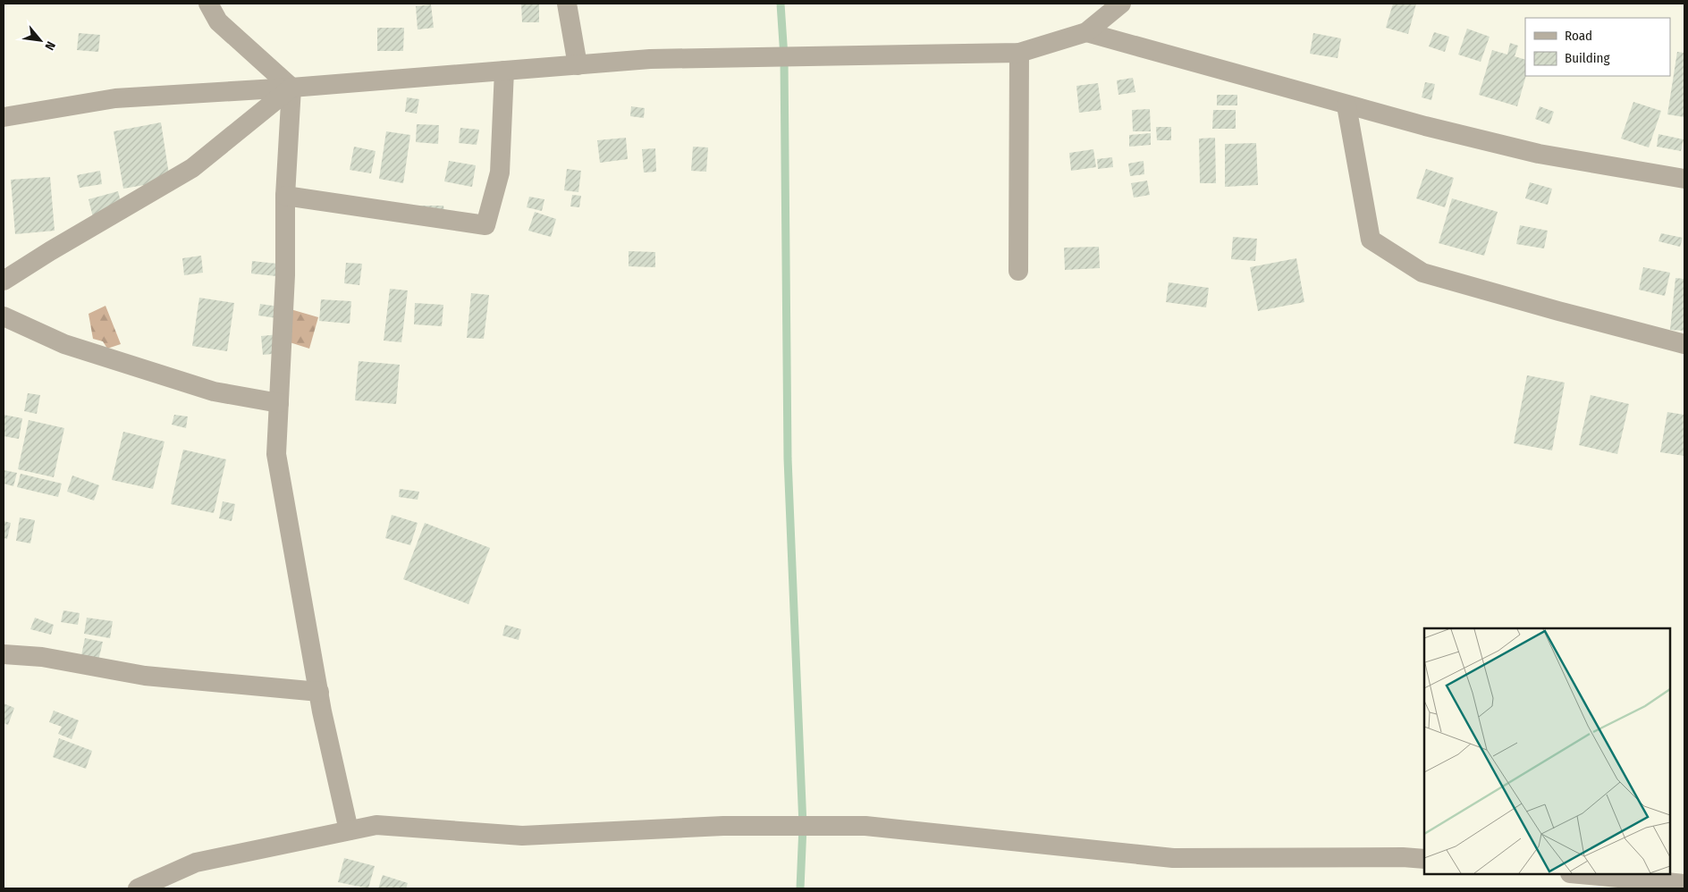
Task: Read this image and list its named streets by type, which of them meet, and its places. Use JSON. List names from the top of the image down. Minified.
{"legend":["Road","Building"],"north":"bottom right"}
